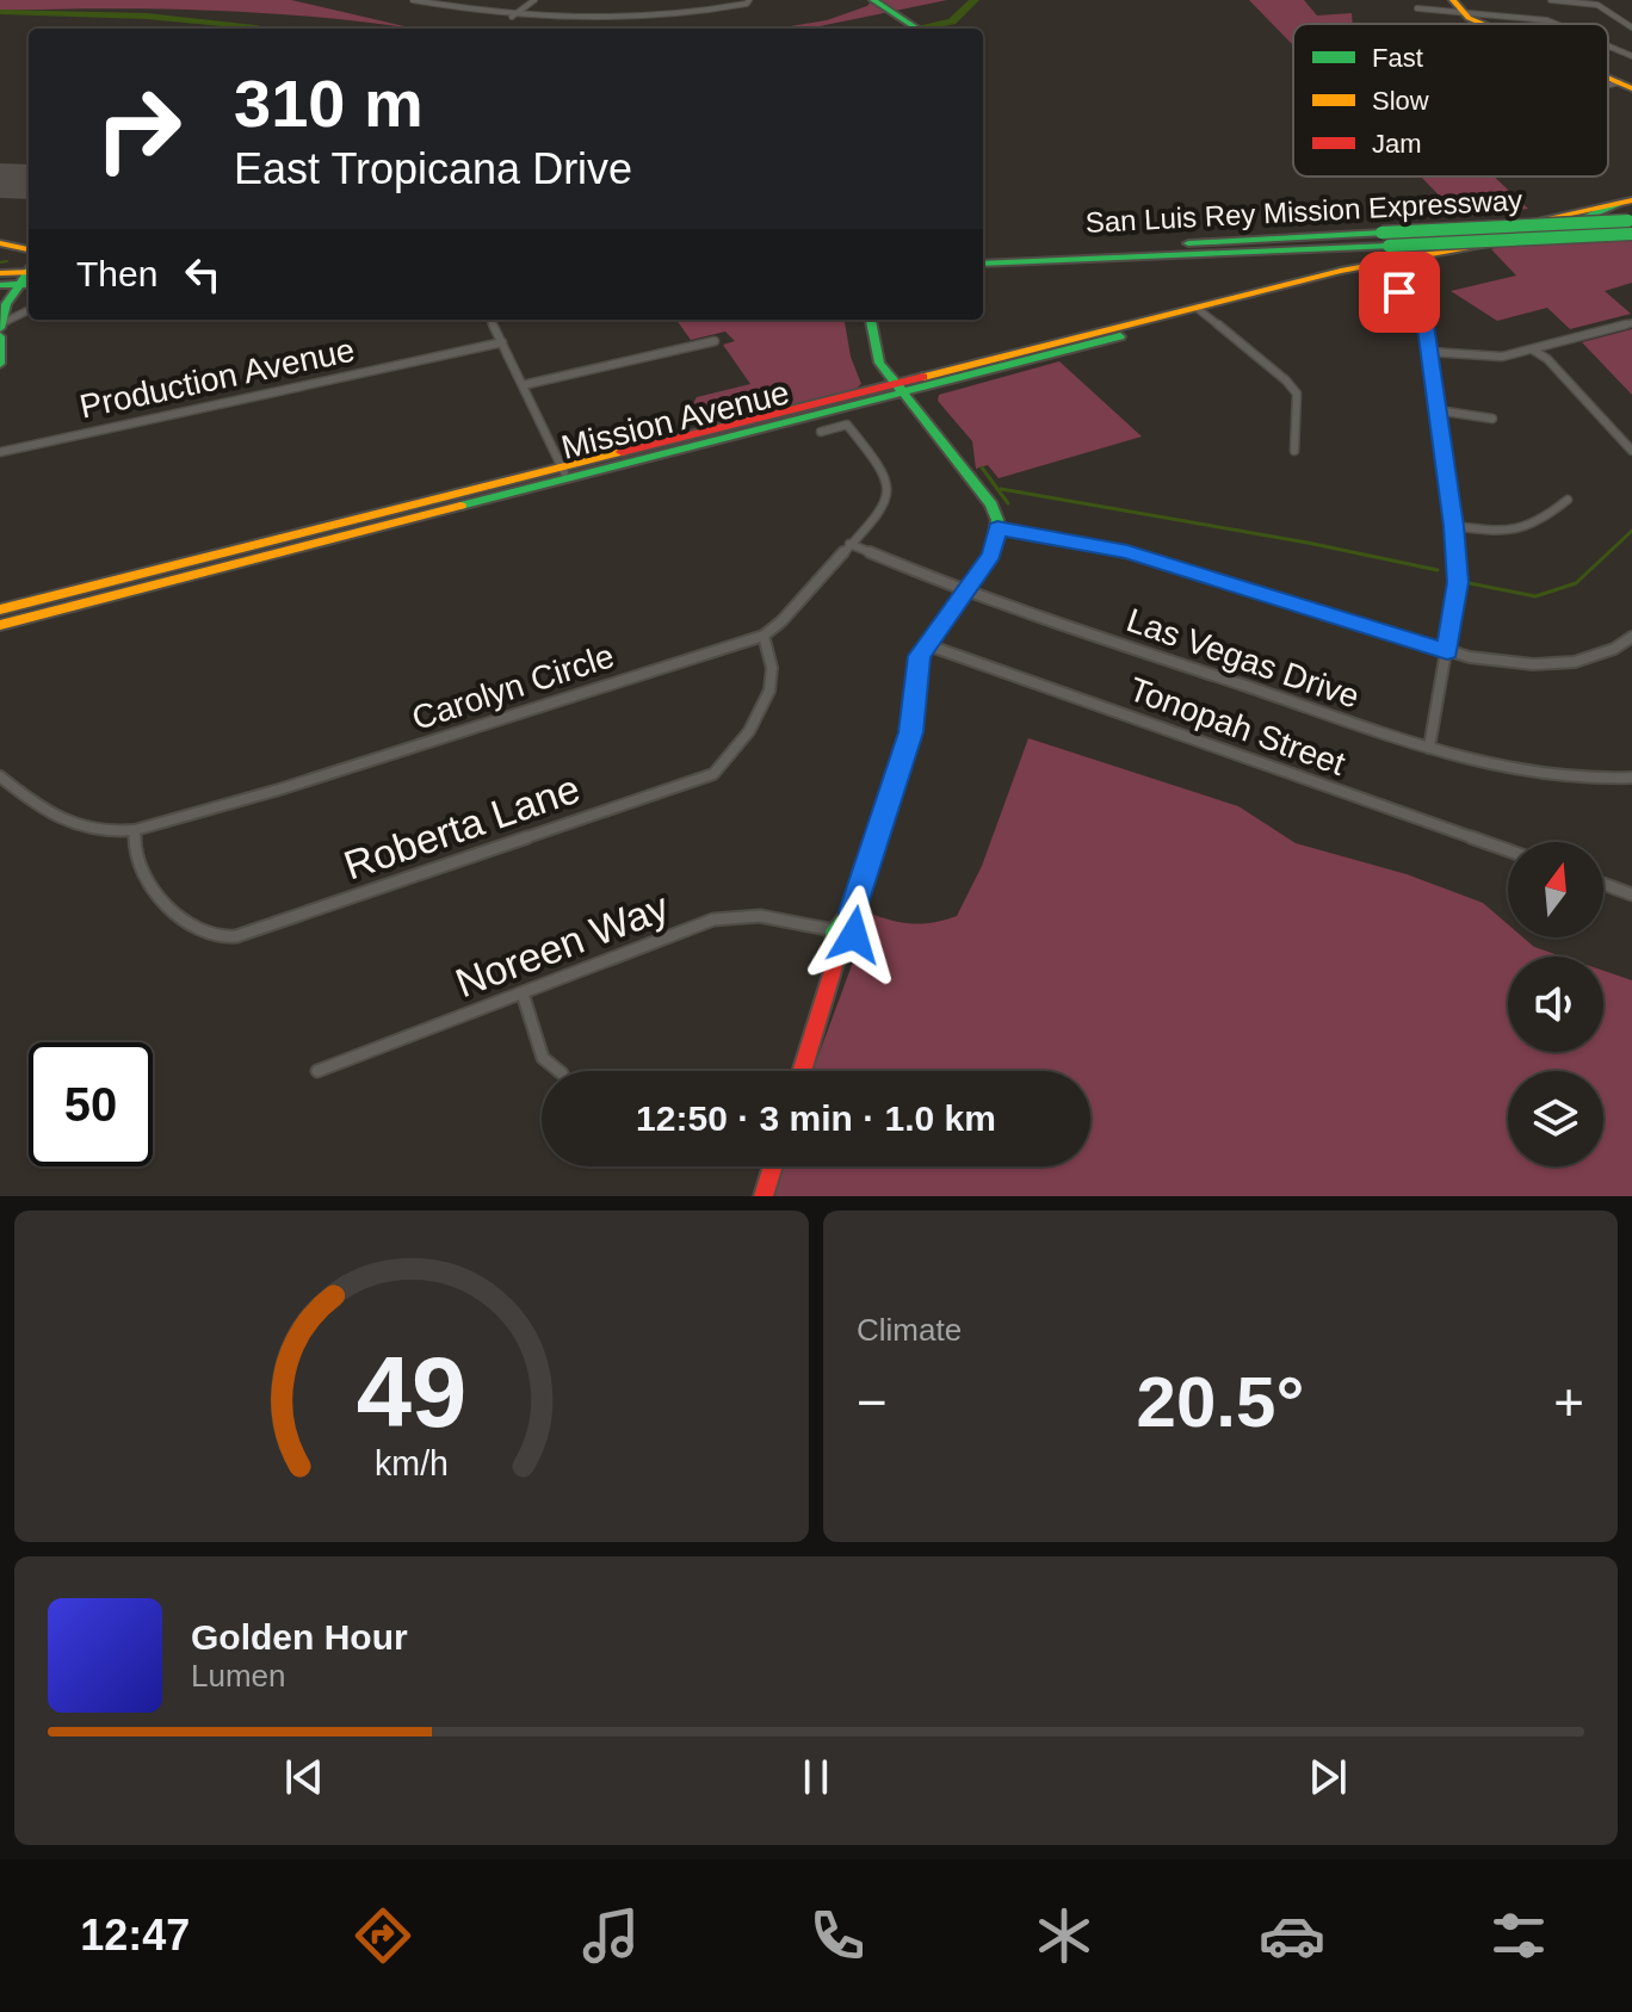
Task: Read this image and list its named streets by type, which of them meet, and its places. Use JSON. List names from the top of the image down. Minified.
{"streets":{"main road":["San Luis Rey Mission Expressway","Mission Avenue"],"street":["Production Avenue","Las Vegas Drive","Carolyn Circle","Tonopah Street","Roberta Lane","Noreen Way"]},"crossings":[["Las Vegas Drive","Carolyn Circle"],["Carolyn Circle","Roberta Lane"]],"legend":["Fast","Slow","Jam"],"north":"top","page":{"turn":["310 m","East Tropicana Drive"],"then":"Then","limit":"50","trip":"12:50 · 3 min · 1.0 km","tile":"Climate","heat":["−","20.5°","+"],"song":["Golden Hour","Lumen"],"tabs":"12:47","gauge":["49","km/h"]}}
